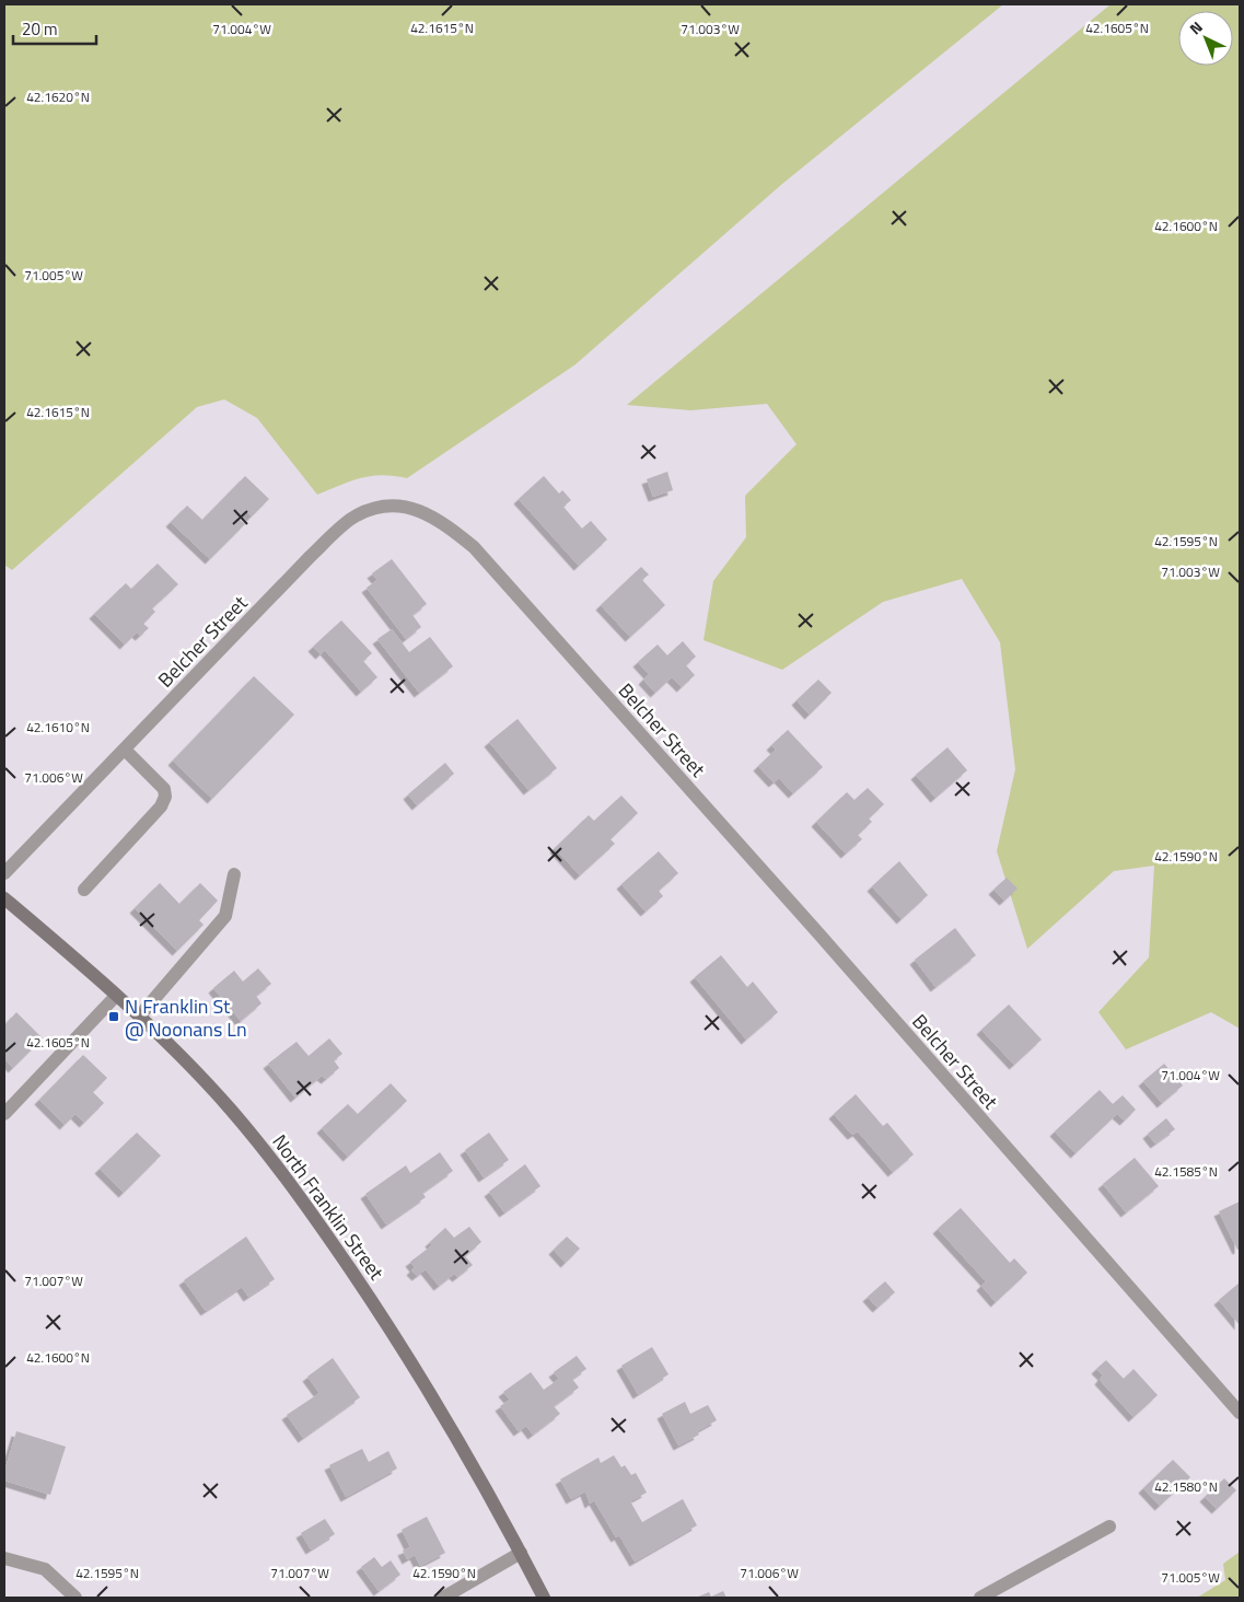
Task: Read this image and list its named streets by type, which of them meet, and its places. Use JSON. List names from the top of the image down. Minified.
{"streets":{"main road":["North Franklin Street"],"street":["Belcher Street"]},"places":{"transit":["N Franklin St @ Noonans Ln"]},"scale_bar":"20 m","north":"top left","coordinates":["42.1615°N","42.1605°N","71.004°W","71.003°W","42.1620°N","42.1600°N","71.005°W","42.1595°N","42.1610°N","71.006°W","42.1590°N","42.1585°N","71.007°W","42.1580°N"]}
